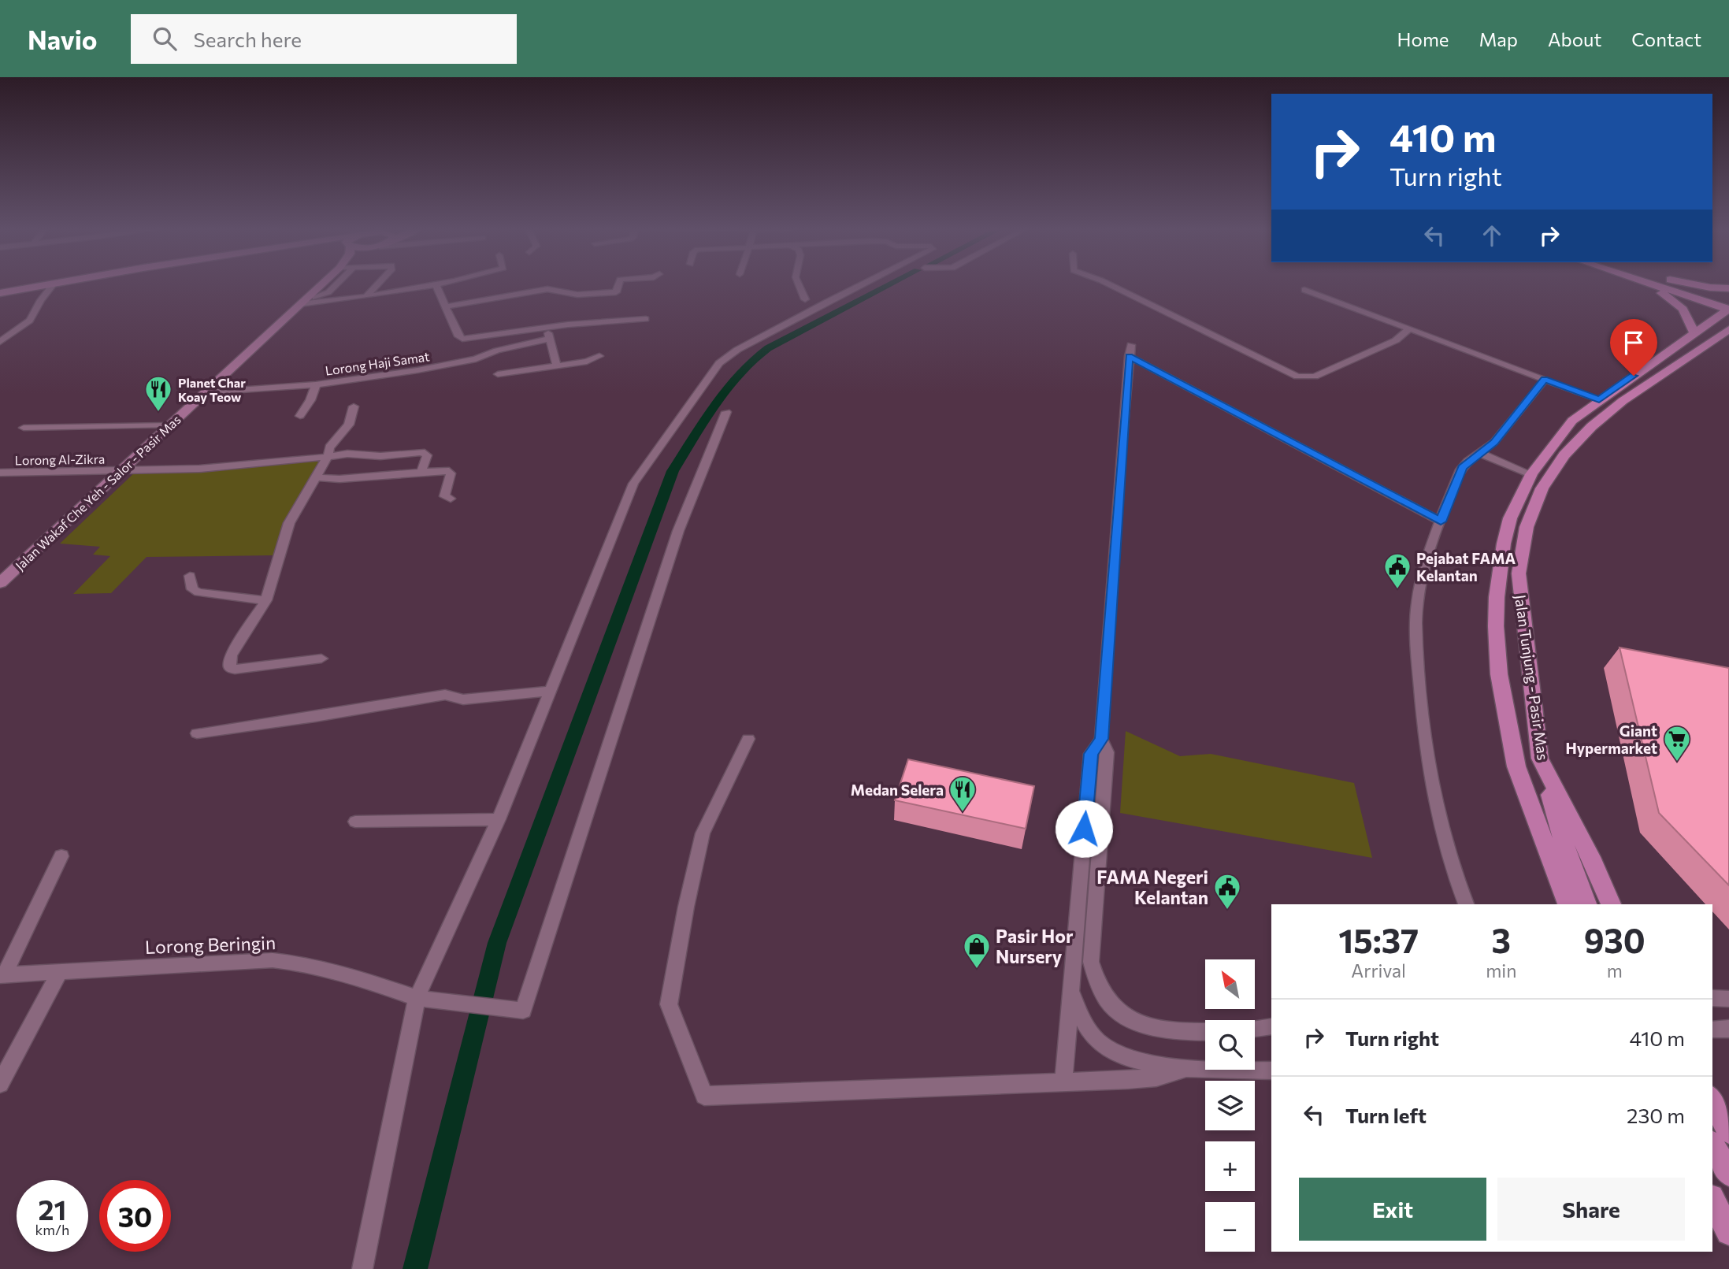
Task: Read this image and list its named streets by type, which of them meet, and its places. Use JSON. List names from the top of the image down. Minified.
{"streets":{"main road":["Jalan Wakaf Che Yeh - Salor - Pasir Mas","Jalan Tunjung - Pasir Mas"],"street":["Lorong Haji Samat","Lorong Al-Zikra","Lorong Beringin"]},"crossings":[["Lorong Haji Samat","Jalan Wakaf Che Yeh - Salor - Pasir Mas"],["Lorong Al-Zikra","Jalan Wakaf Che Yeh - Salor - Pasir Mas"]],"places":{"restaurant":["Planet Char Koay Teow","Medan Selera"],"public building":["Pejabat FAMA Kelantan","FAMA Negeri Kelantan"],"supermarket":["Giant Hypermarket"],"shop":["Pasir Hor Nursery"]},"north":"top left","page":{"header":"Navio","search":"Search here","nav":["Home","Map","About","Contact"],"turn":["410 m","Turn right"],"eta":["15:37","Arrival","3","min","930","m"],"map_buttons":["+","−"],"list":[{"name":"Turn right","value":"410 m"},{"name":"Turn left","value":"230 m"}],"buttons":["Exit","Share"],"speed":"21 km/h","limit":"30"}}
